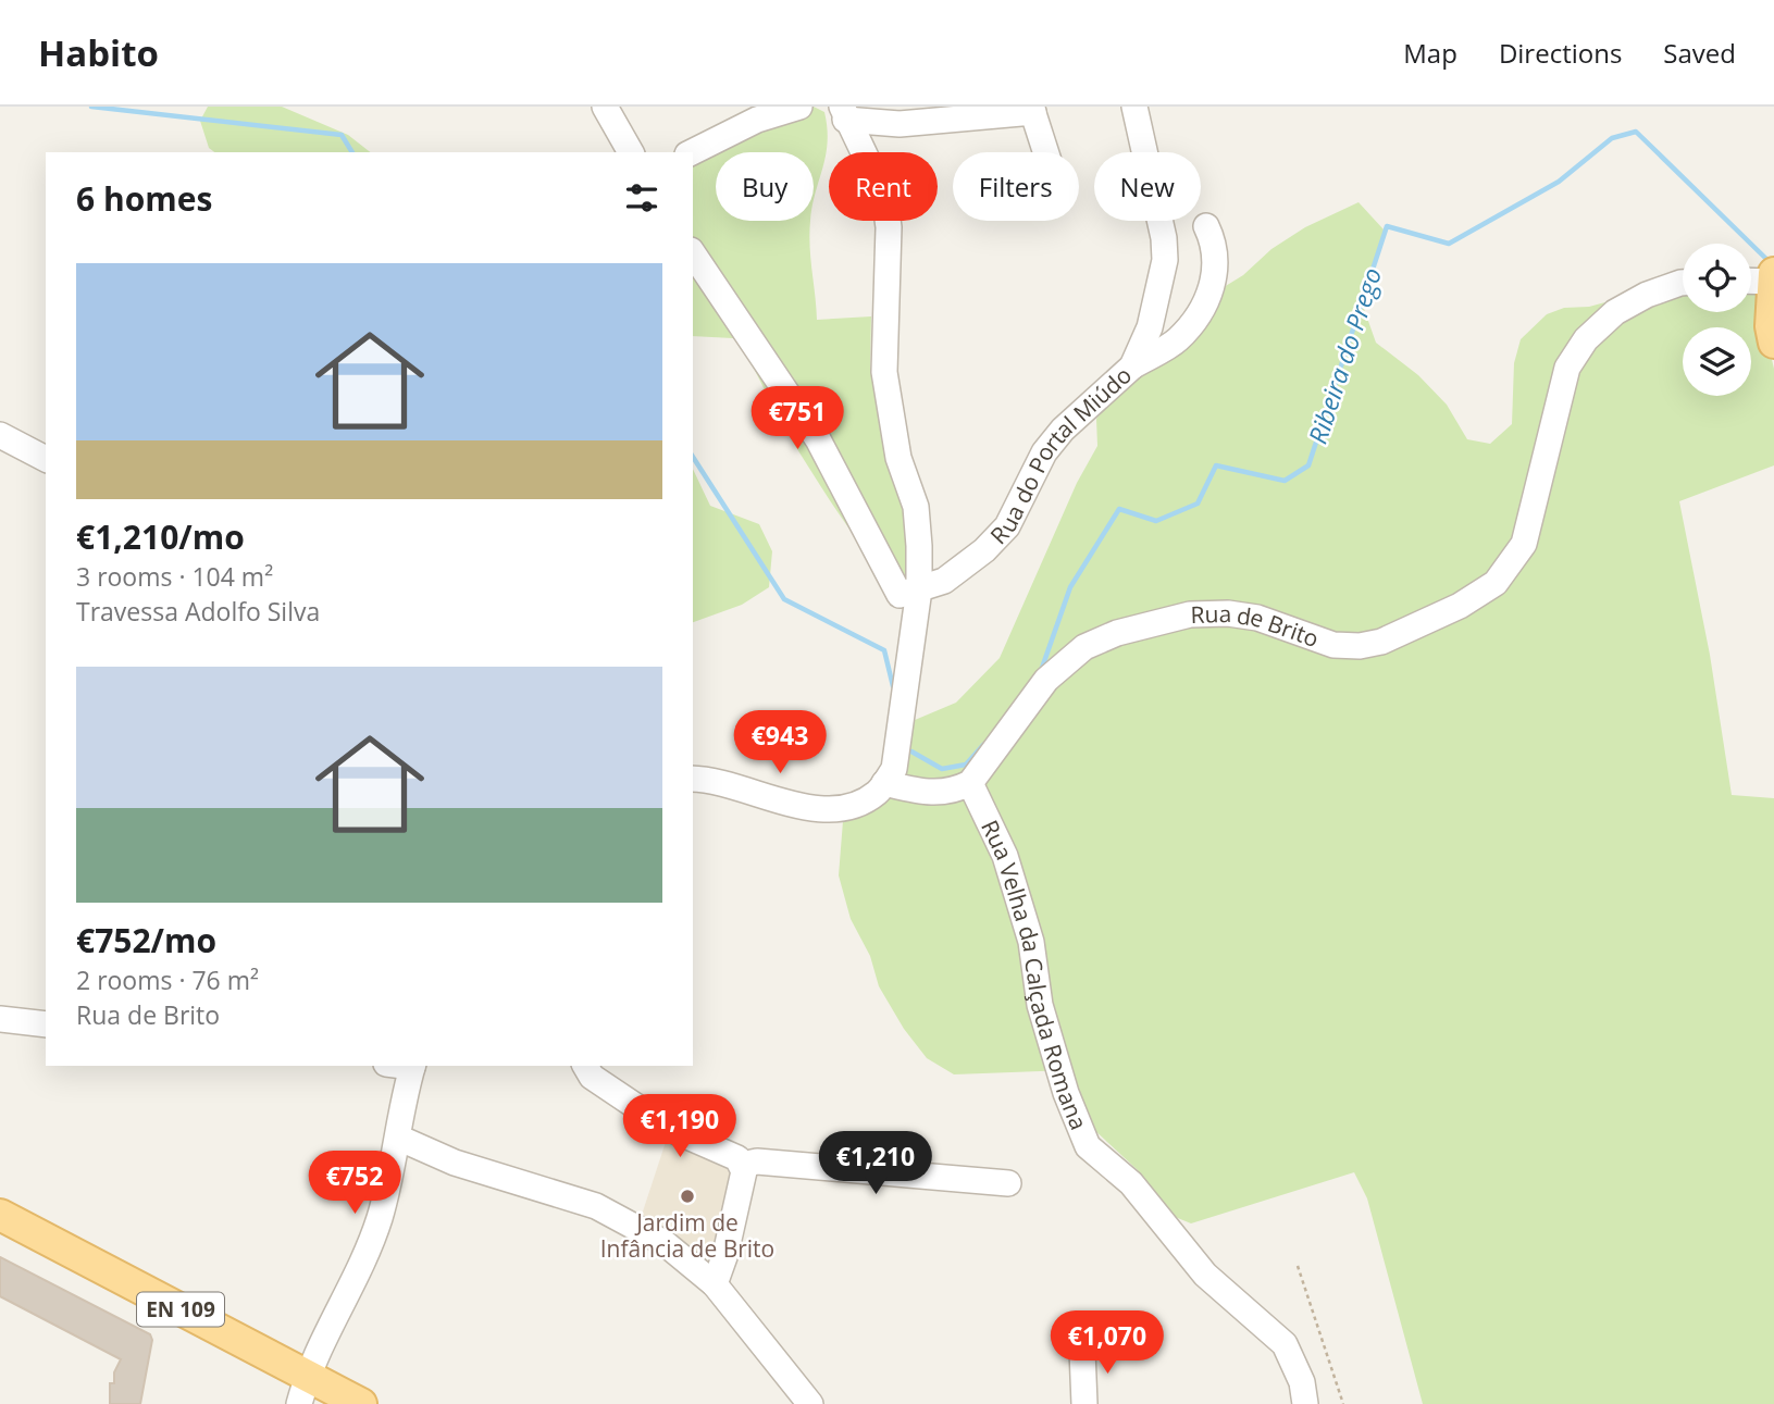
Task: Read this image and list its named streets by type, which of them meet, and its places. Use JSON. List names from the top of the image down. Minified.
{"streets":{"main road":["EN 109"],"street":["Rua do Portal Miúdo","Rua de Brito","Rua Velha da Calçada Romana"]},"crossings":[["Rua de Brito","Rua Velha da Calçada Romana"]],"water":["Ribeira do Prego"],"places":["Jardim de Infância de Brito"],"page":{"header":"Habito","nav":["Map","Directions","Saved"],"chip":["Buy","Rent","Filters","New"],"heading":"6 homes","list":[{"name":"€1,210/mo","note":"3 rooms · 104 m² · Travessa Adolfo Silva"},{"name":"€752/mo","note":"2 rooms · 76 m² · Rua de Brito"}],"price":["€751","€943","€1,190","€1,210","€752","€1,070"]}}
